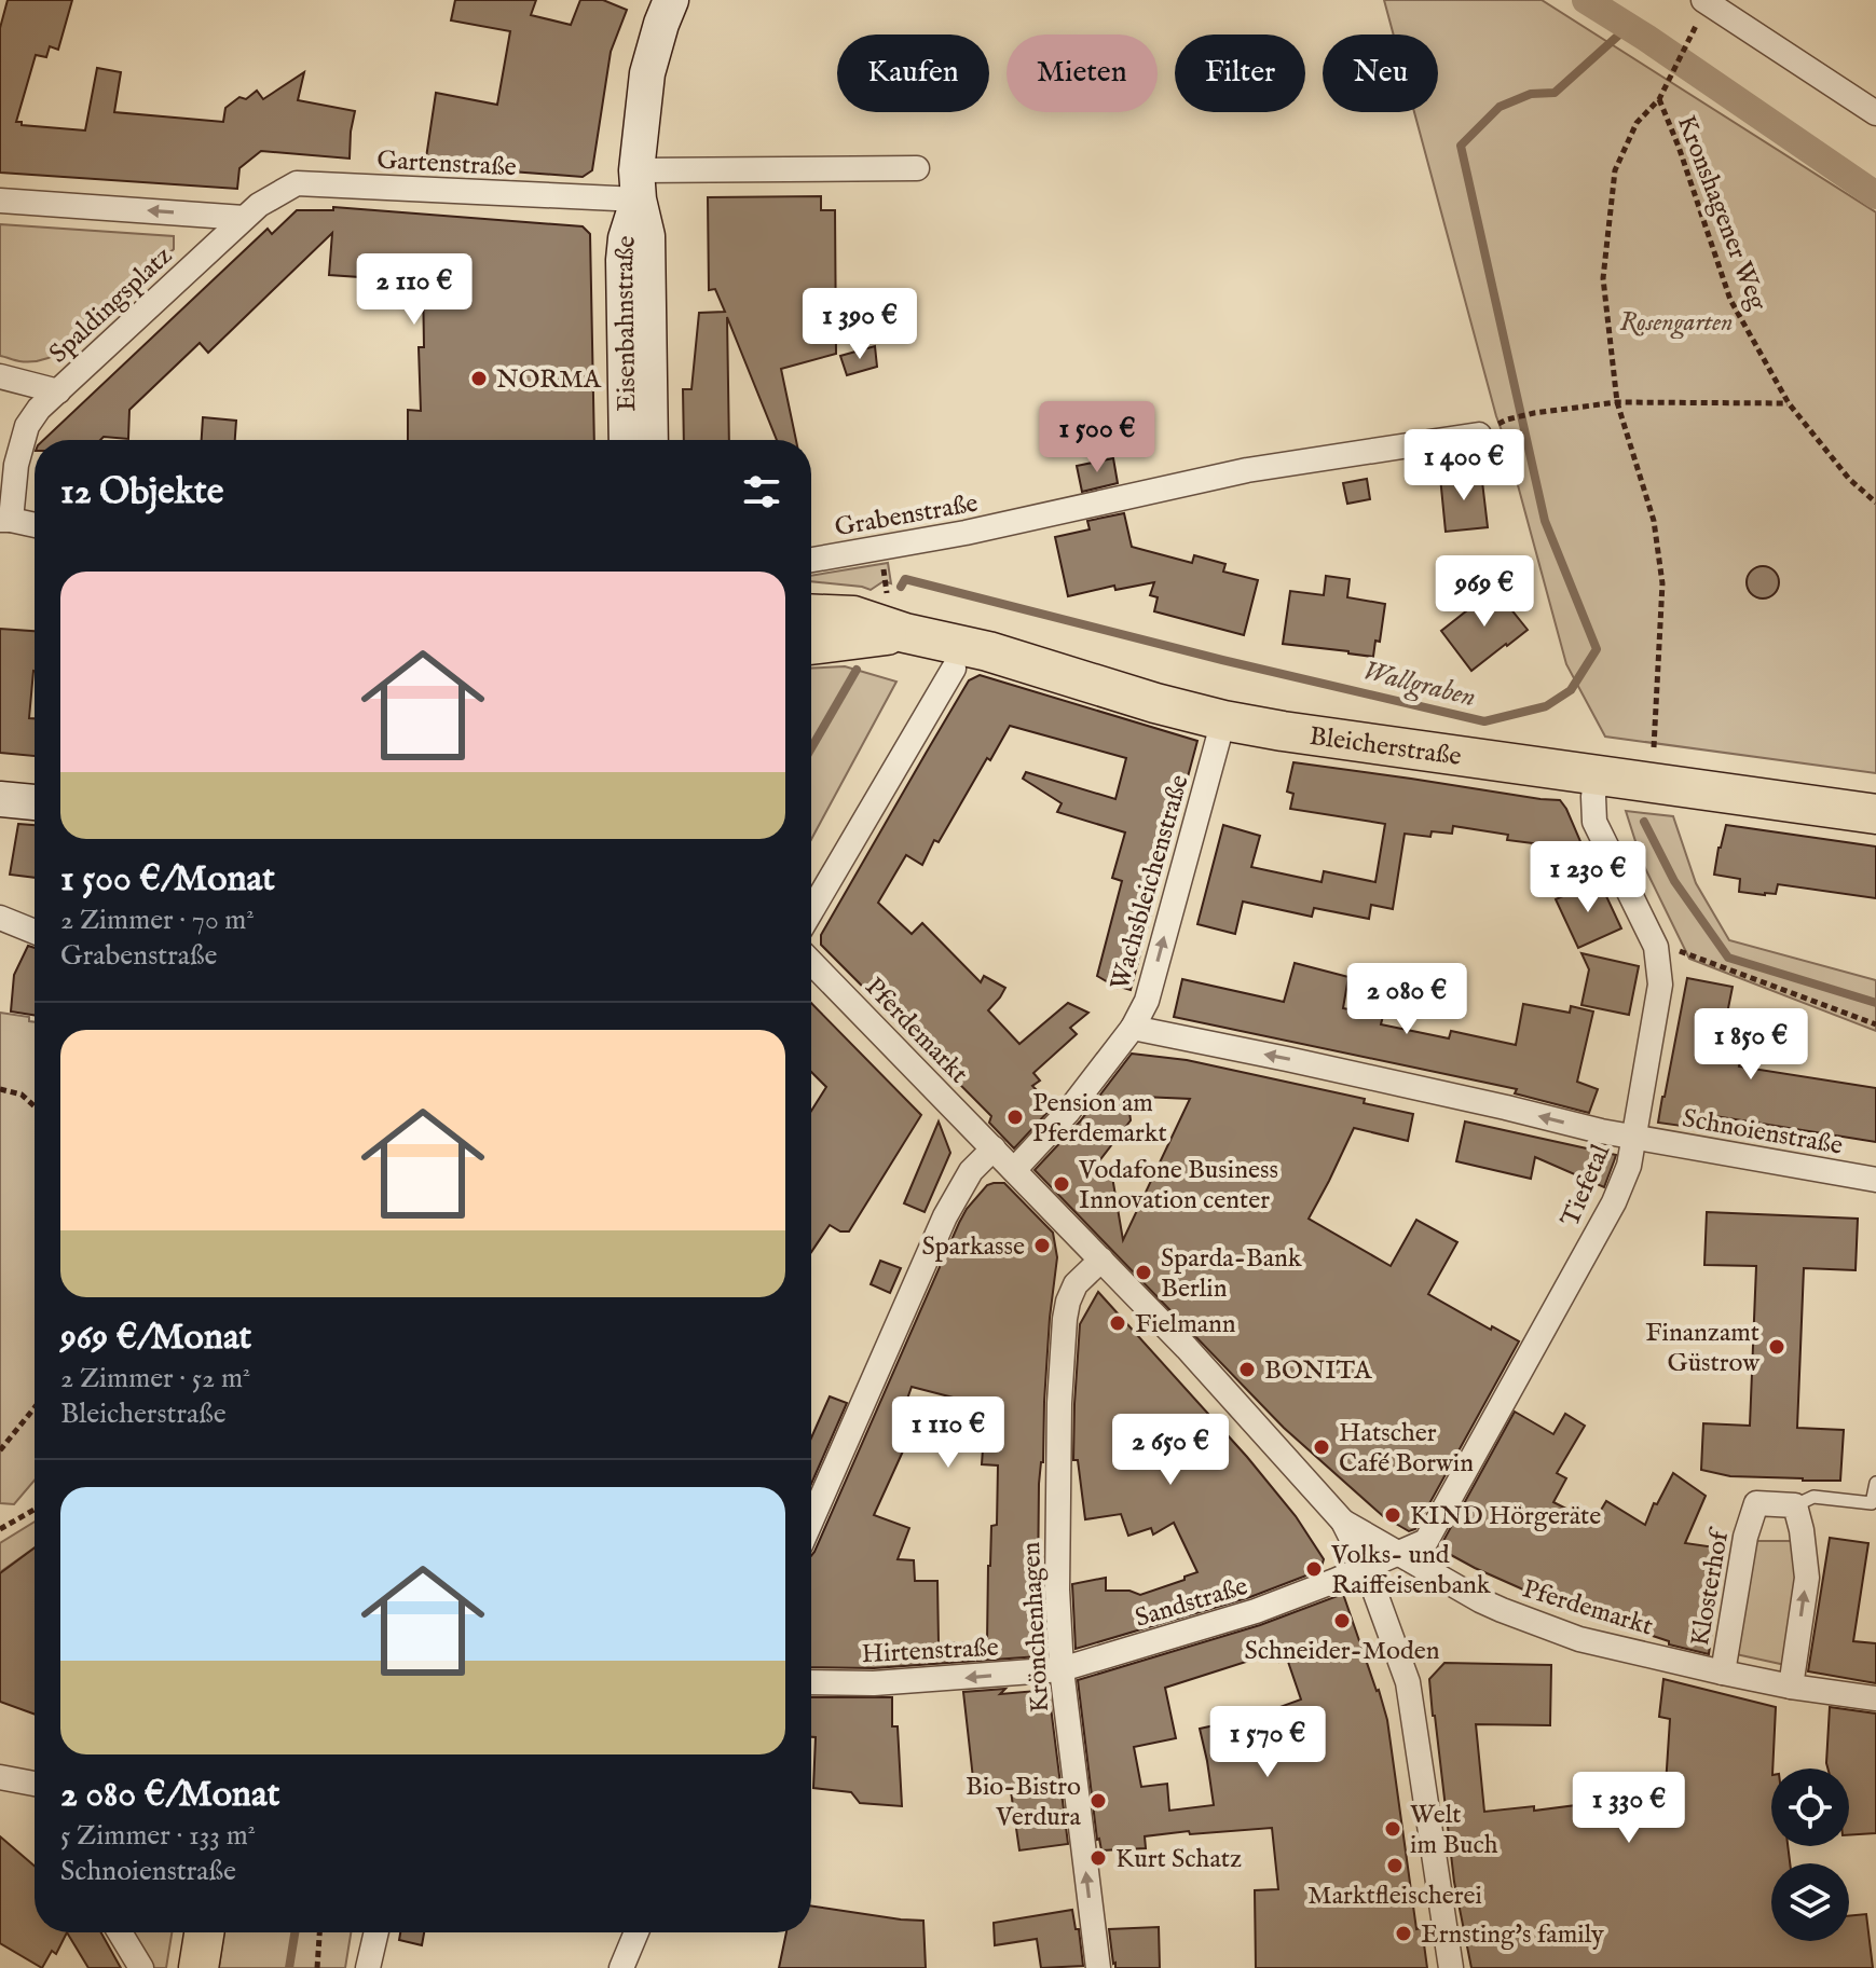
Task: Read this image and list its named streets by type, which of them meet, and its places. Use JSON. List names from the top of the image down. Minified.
{"streets":{"main road":["Bleicherstraße"],"street":["Gartenstraße","Spaldingsplatz","Eisenbahnstraße","Grabenstraße","Wachsbleichenstraße","Pferdemarkt","Schnoienstraße","Tiefetal","Klosterhof","Sandstraße","Krönchenhagen","Hirtenstraße"],"path":["Kronshagener Weg"]},"crossings":[["Gartenstraße","Spaldingsplatz"],["Gartenstraße","Eisenbahnstraße"],["Bleicherstraße","Wachsbleichenstraße"],["Bleicherstraße","Tiefetal"],["Wachsbleichenstraße","Pferdemarkt"],["Wachsbleichenstraße","Schnoienstraße"],["Pferdemarkt","Tiefetal"],["Pferdemarkt","Klosterhof"],["Pferdemarkt","Sandstraße"],["Pferdemarkt","Krönchenhagen"],["Schnoienstraße","Tiefetal"],["Sandstraße","Krönchenhagen"],["Sandstraße","Hirtenstraße"],["Krönchenhagen","Hirtenstraße"]],"one_way":["Spaldingsplatz","Wachsbleichenstraße","Schnoienstraße","Krönchenhagen","Hirtenstraße"],"water":["Wallgraben"],"parks":["Rosengarten"],"places":["NORMA","Pension am Pferdemarkt","Vodafone Business Innovation center","Sparkasse","Sparda-Bank Berlin","Fielmann","Finanzamt Güstrow","BONITA","Hatscher Café Borwin","KIND Hörgeräte","Volks- und Raiffeisenbank","Schneider-Moden","Bio-Bistro Verdura","Welt im Buch","Kurt Schatz","Marktfleischerei","Ernsting's family"],"page":{"chip":["Kaufen","Mieten","Filter","Neu"],"price":["2 110 €","1 390 €","1 500 €","1 400 €","969 €","1 230 €","2 080 €","1 850 €","1 110 €","2 650 €","1 570 €","1 330 €"],"heading":"12 Objekte","list":[{"name":"1 500 €/Monat","note":"2 Zimmer · 70 m² · Grabenstraße"},{"name":"969 €/Monat","note":"2 Zimmer · 52 m² · Bleicherstraße"},{"name":"2 080 €/Monat","note":"5 Zimmer · 133 m² · Schnoienstraße"}]}}
